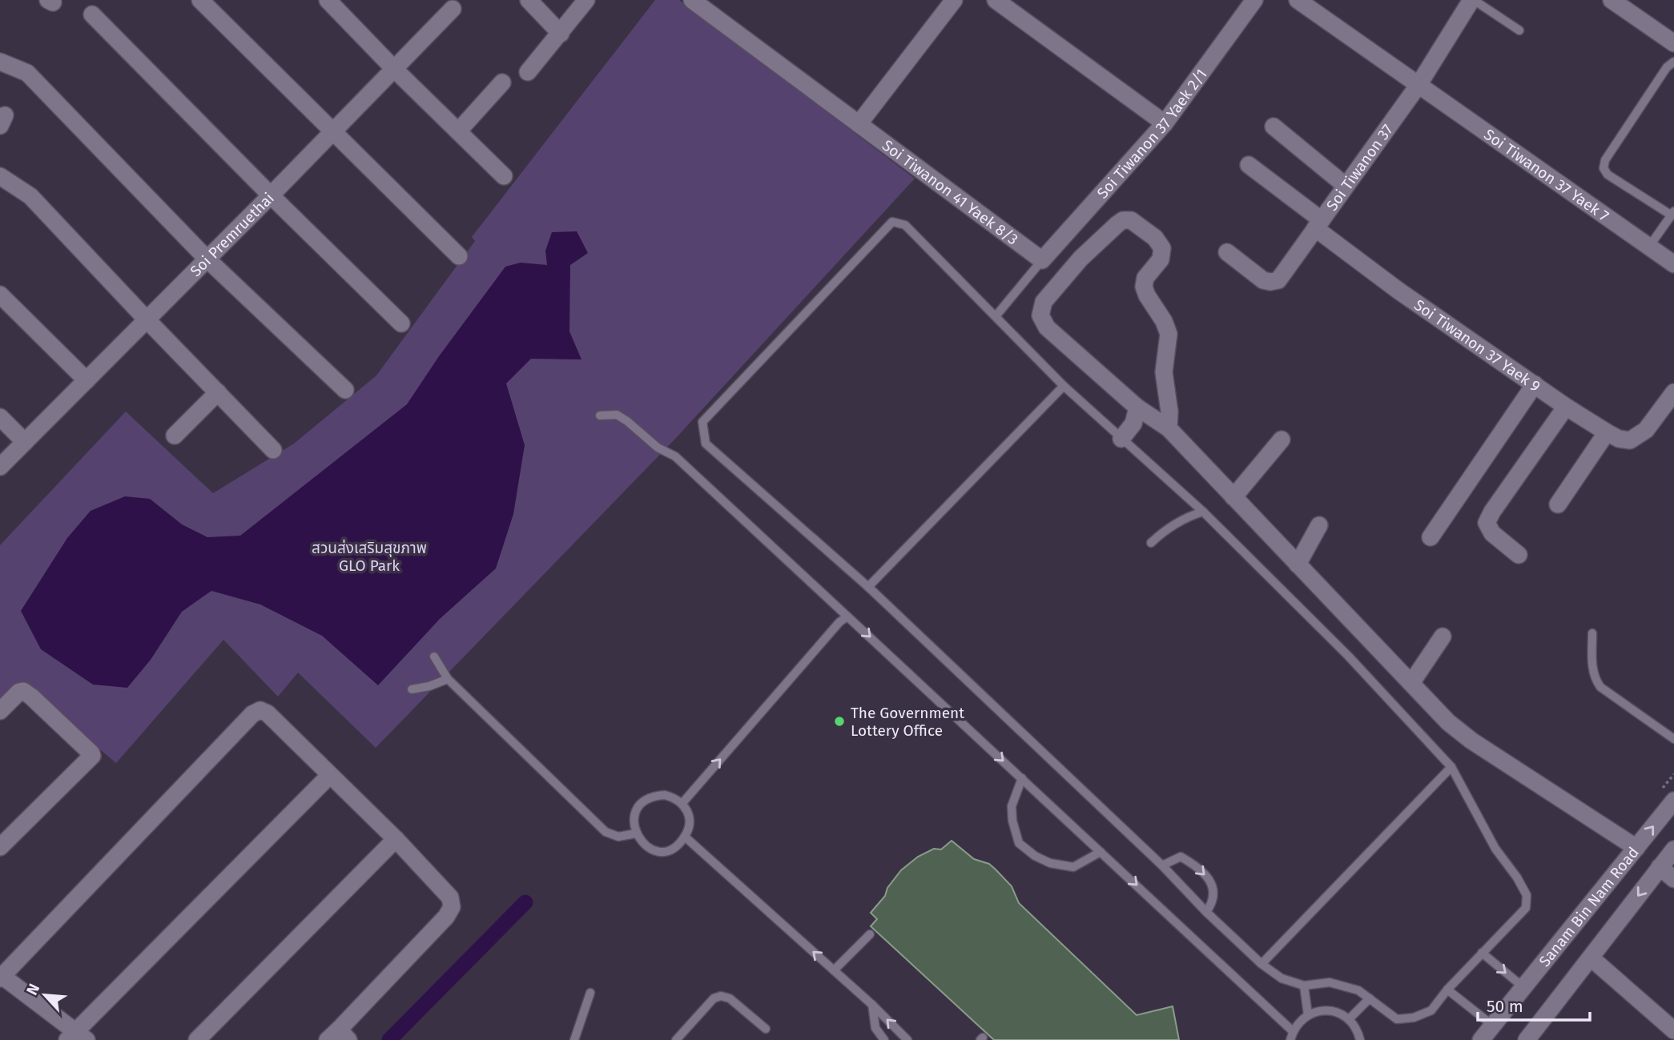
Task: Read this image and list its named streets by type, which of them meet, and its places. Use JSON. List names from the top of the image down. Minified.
{"streets":{"street":["Soi Tiwanon 37 Yaek 2/1","Soi Tiwanon 37","Soi Tiwanon 37 Yaek 7","Soi Tiwanon 41 Yaek 8/3","Soi Premruethai","Soi Tiwanon 37 Yaek 9","Sanam Bin Nam Road"]},"crossings":[["Soi Tiwanon 37 Yaek 2/1","Soi Tiwanon 41 Yaek 8/3"],["Soi Tiwanon 37","Soi Tiwanon 37 Yaek 7"],["Soi Tiwanon 37","Soi Tiwanon 37 Yaek 9"]],"parks":["สวนส่งเสริมสุขภาพ GLO Park"],"places":["The Government Lottery Office"],"scale_bar":"50 m","north":"top left"}
